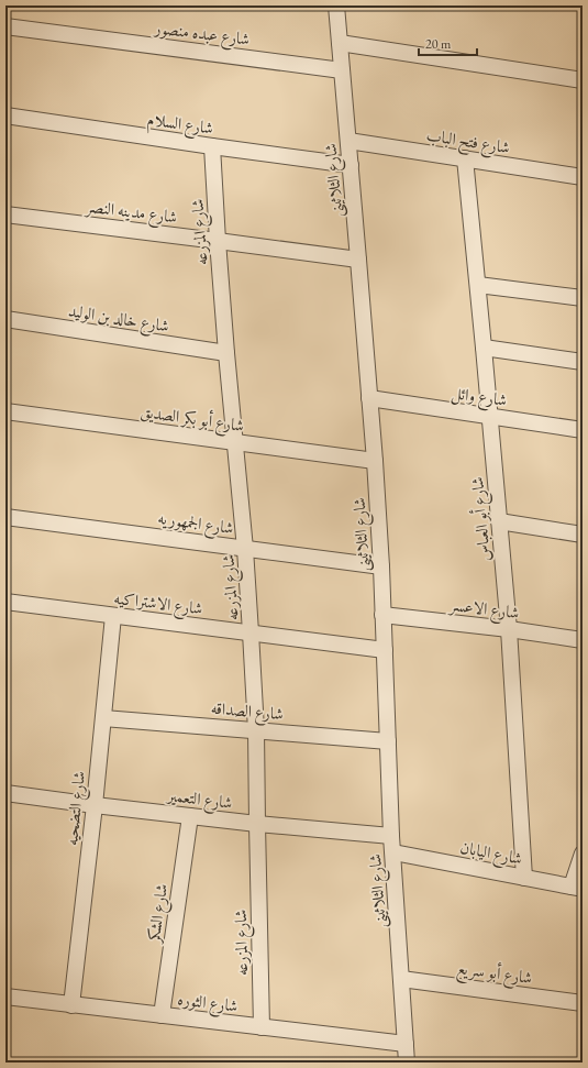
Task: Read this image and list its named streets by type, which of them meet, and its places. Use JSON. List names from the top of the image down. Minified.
{"streets":{"street":["شارع عبده منصور","شارع السلام","شارع فتح الباب","شارع الثلاثينى","شارع مدينه النصر","شارع المزرعه","شارع خالد بن الوليد","شارع وائل","شارع أبو بكر الصديق","شارع أبو العباس","شارع الجمهوريه","شارع الاشتراكيه","شارع الاعسر","شارع الصداقه","شارع التعمير","شارع التضحيه","شارع اليابان","شارع الشكر","شارع أبو سريع","شارع الثوره"]},"crossings":[["شارع عبده منصور","شارع الثلاثينى"],["شارع السلام","شارع الثلاثينى"],["شارع السلام","شارع المزرعه"],["شارع فتح الباب","شارع الثلاثينى"],["شارع فتح الباب","شارع أبو العباس"],["شارع الثلاثينى","شارع مدينه النصر"],["شارع الثلاثينى","شارع وائل"],["شارع الثلاثينى","شارع أبو بكر الصديق"],["شارع الثلاثينى","شارع الجمهوريه"],["شارع الثلاثينى","شارع الاشتراكيه"],["شارع الثلاثينى","شارع الاعسر"],["شارع الثلاثينى","شارع الصداقه"],["شارع الثلاثينى","شارع التعمير"],["شارع الثلاثينى","شارع اليابان"],["شارع الثلاثينى","شارع أبو سريع"],["شارع الثلاثينى","شارع الثوره"],["شارع مدينه النصر","شارع المزرعه"],["شارع المزرعه","شارع خالد بن الوليد"],["شارع المزرعه","شارع أبو بكر الصديق"],["شارع المزرعه","شارع الجمهوريه"],["شارع المزرعه","شارع الاشتراكيه"],["شارع المزرعه","شارع الصداقه"],["شارع المزرعه","شارع التعمير"],["شارع المزرعه","شارع الثوره"],["شارع وائل","شارع أبو العباس"],["شارع أبو العباس","شارع الاعسر"],["شارع أبو العباس","شارع اليابان"],["شارع الاشتراكيه","شارع التضحيه"],["شارع الصداقه","شارع التضحيه"],["شارع التعمير","شارع التضحيه"],["شارع التعمير","شارع الشكر"],["شارع التضحيه","شارع الثوره"],["شارع الشكر","شارع الثوره"]],"scale_bar":"20 m"}
